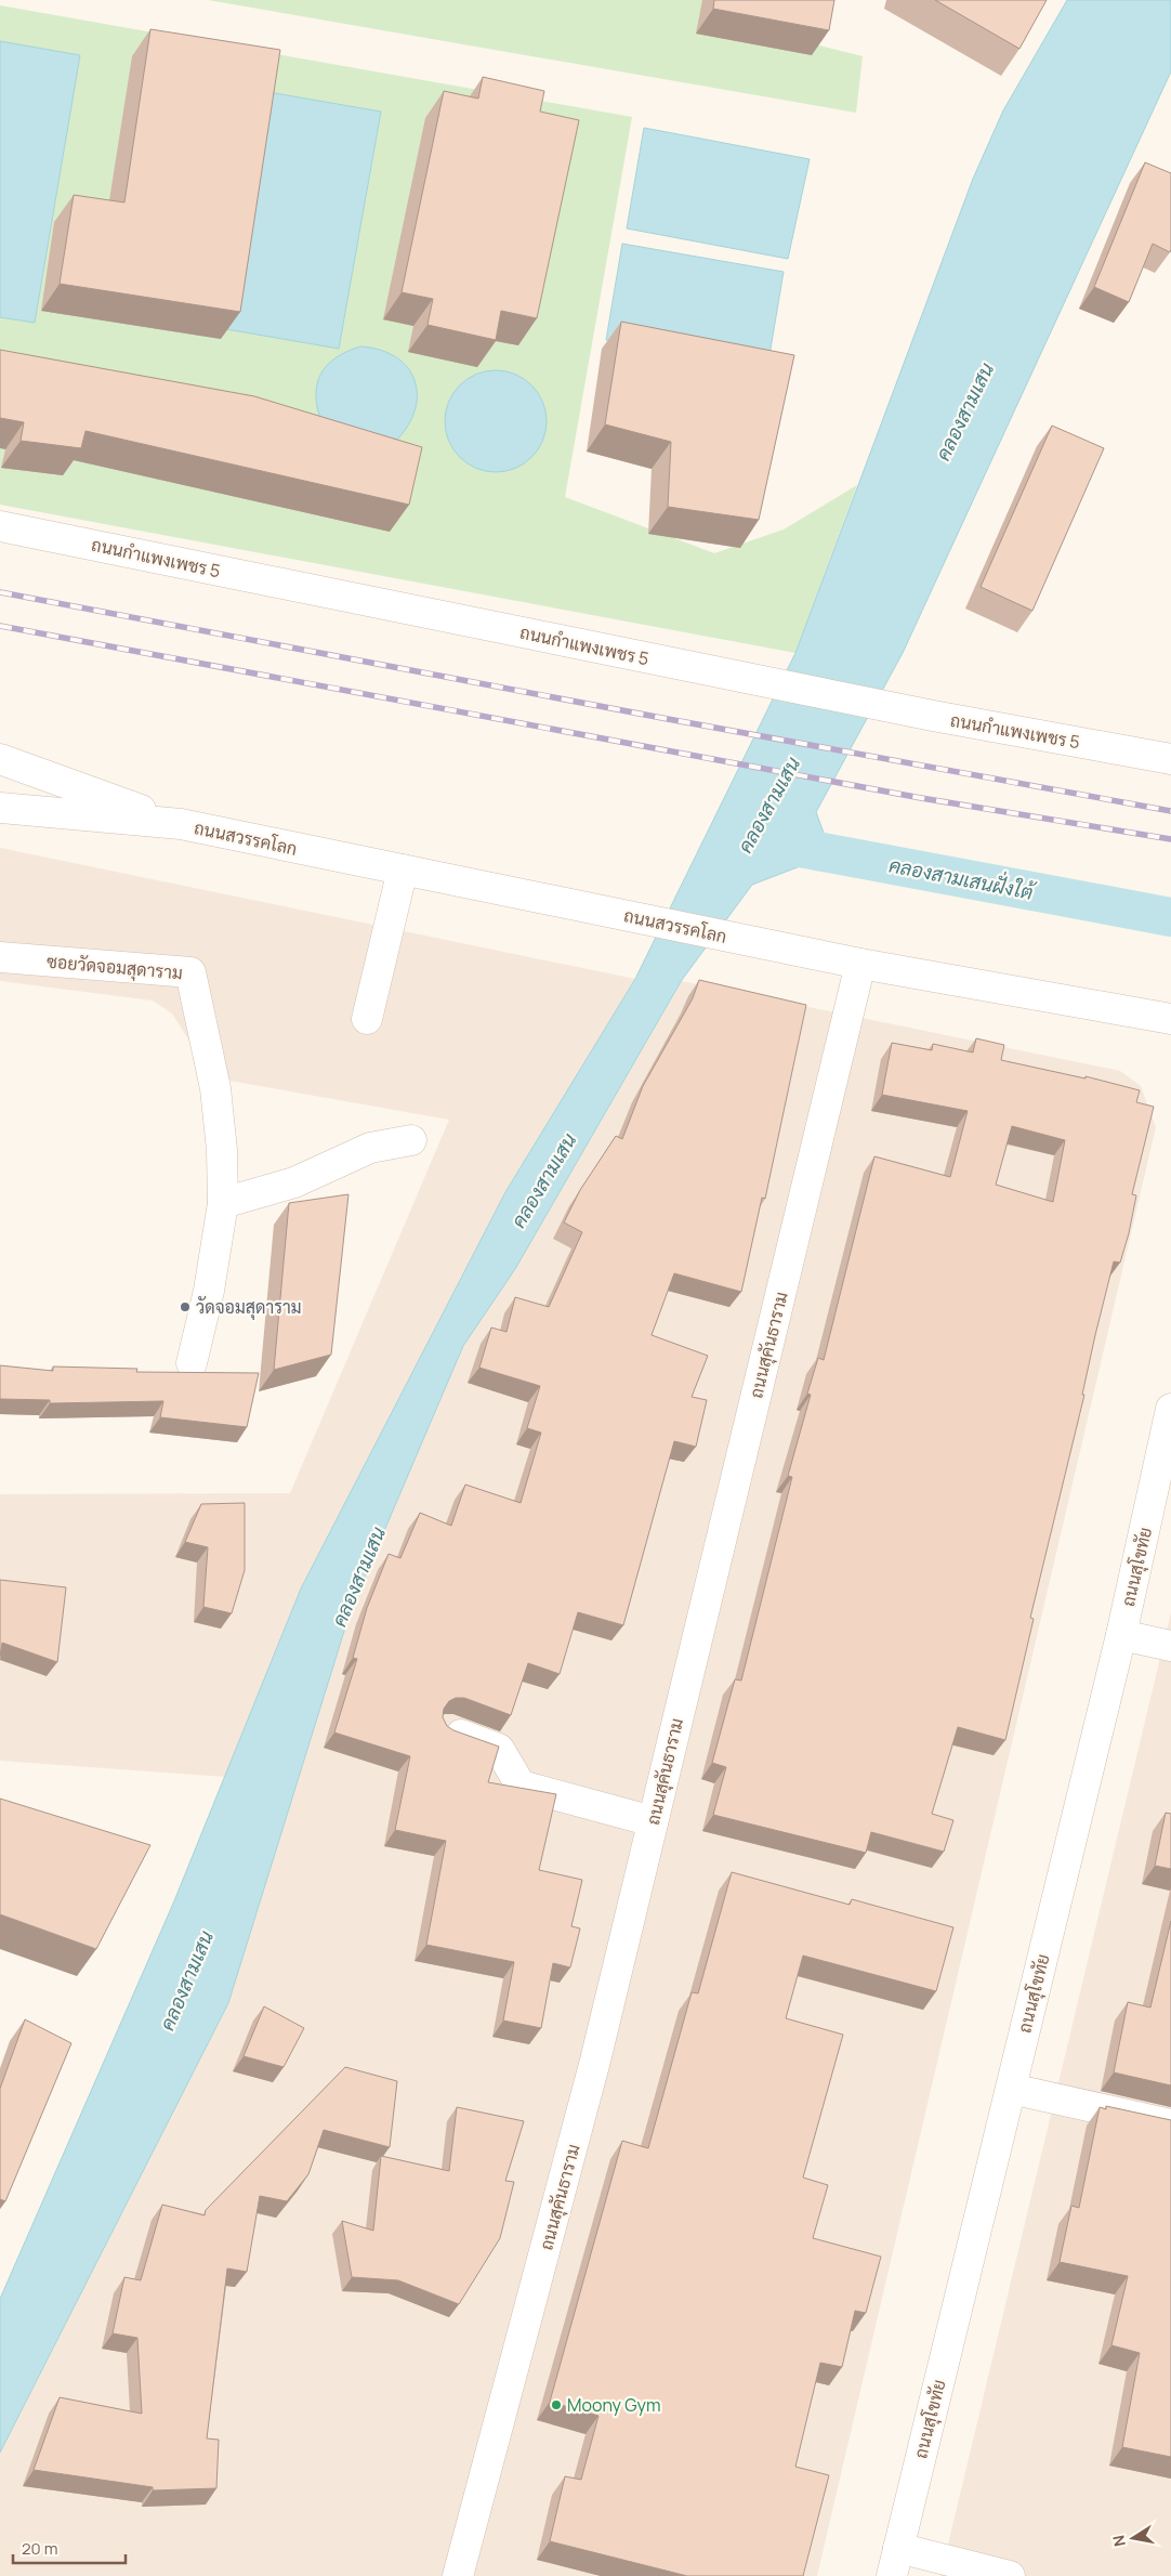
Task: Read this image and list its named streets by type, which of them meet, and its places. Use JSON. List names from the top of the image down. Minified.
{"streets":{"street":["ถนนกำแพงเพชร 5","ถนนสวรรคโลก","ซอยวัดจอมสุดาราม","ถนนสุคันธาราม","ถนนสุโขทัย"]},"crossings":[["ถนนสวรรคโลก","ถนนสุคันธาราม"]],"water":["คลองสามเสน","คลองสามเสนฝั่งใต้"],"places":["วัดจอมสุดาราม","Moony Gym"],"scale_bar":"20 m","north":"left"}
